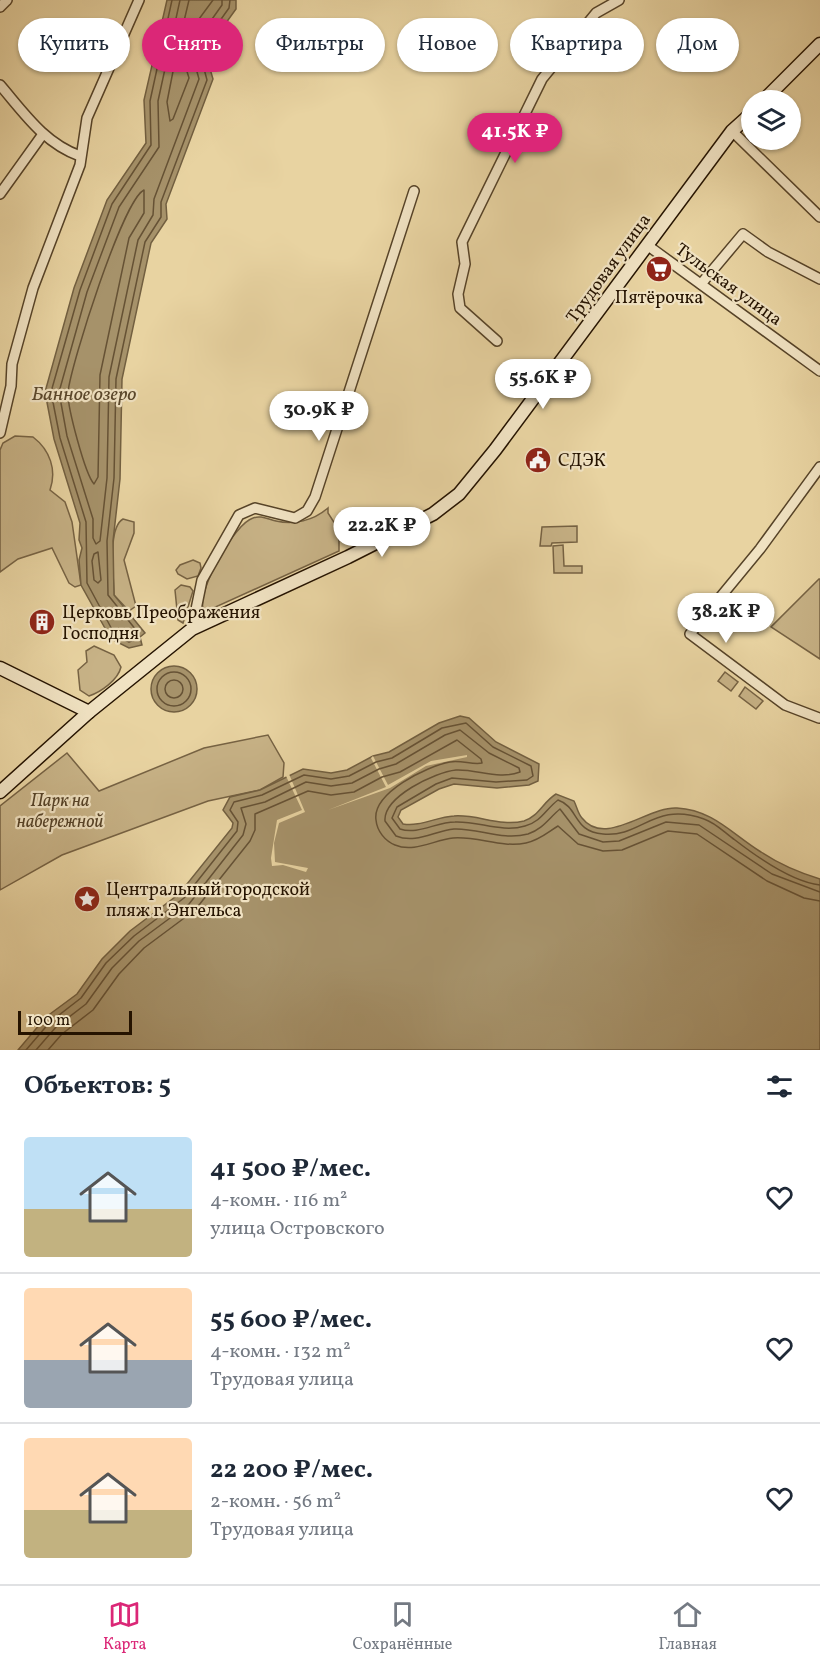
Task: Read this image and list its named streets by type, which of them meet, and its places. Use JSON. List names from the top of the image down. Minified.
{"streets":{"main road":["Трудовая улица"],"street":["Тульская улица"]},"crossings":[["Трудовая улица","Тульская улица"]],"water":["Банное озеро"],"parks":["Парк на набережной"],"places":{"supermarket":["Пятёрочка"],"public building":["СДЭК"],"building":["Церковь Преображения Господня"],"place":["Центральный городской пляж г. Энгельса"]},"scale_bar":"100 m","page":{"chip":["Купить","Снять","Фильтры","Новое","Квартира","Дом"],"price":["41.5K ₽","55.6K ₽","30.9K ₽","22.2K ₽","38.2K ₽"],"scale":"100 m","heading":"Объектов: 5","list":[{"name":"41 500 ₽/мес.","note":"4-комн. · 116 m² · улица Островского"},{"name":"55 600 ₽/мес.","note":"4-комн. · 132 m² · Трудовая улица"},{"name":"22 200 ₽/мес.","note":"2-комн. · 56 m² · Трудовая улица"}],"tabs":["Карта","Сохранённые","Главная"]}}
